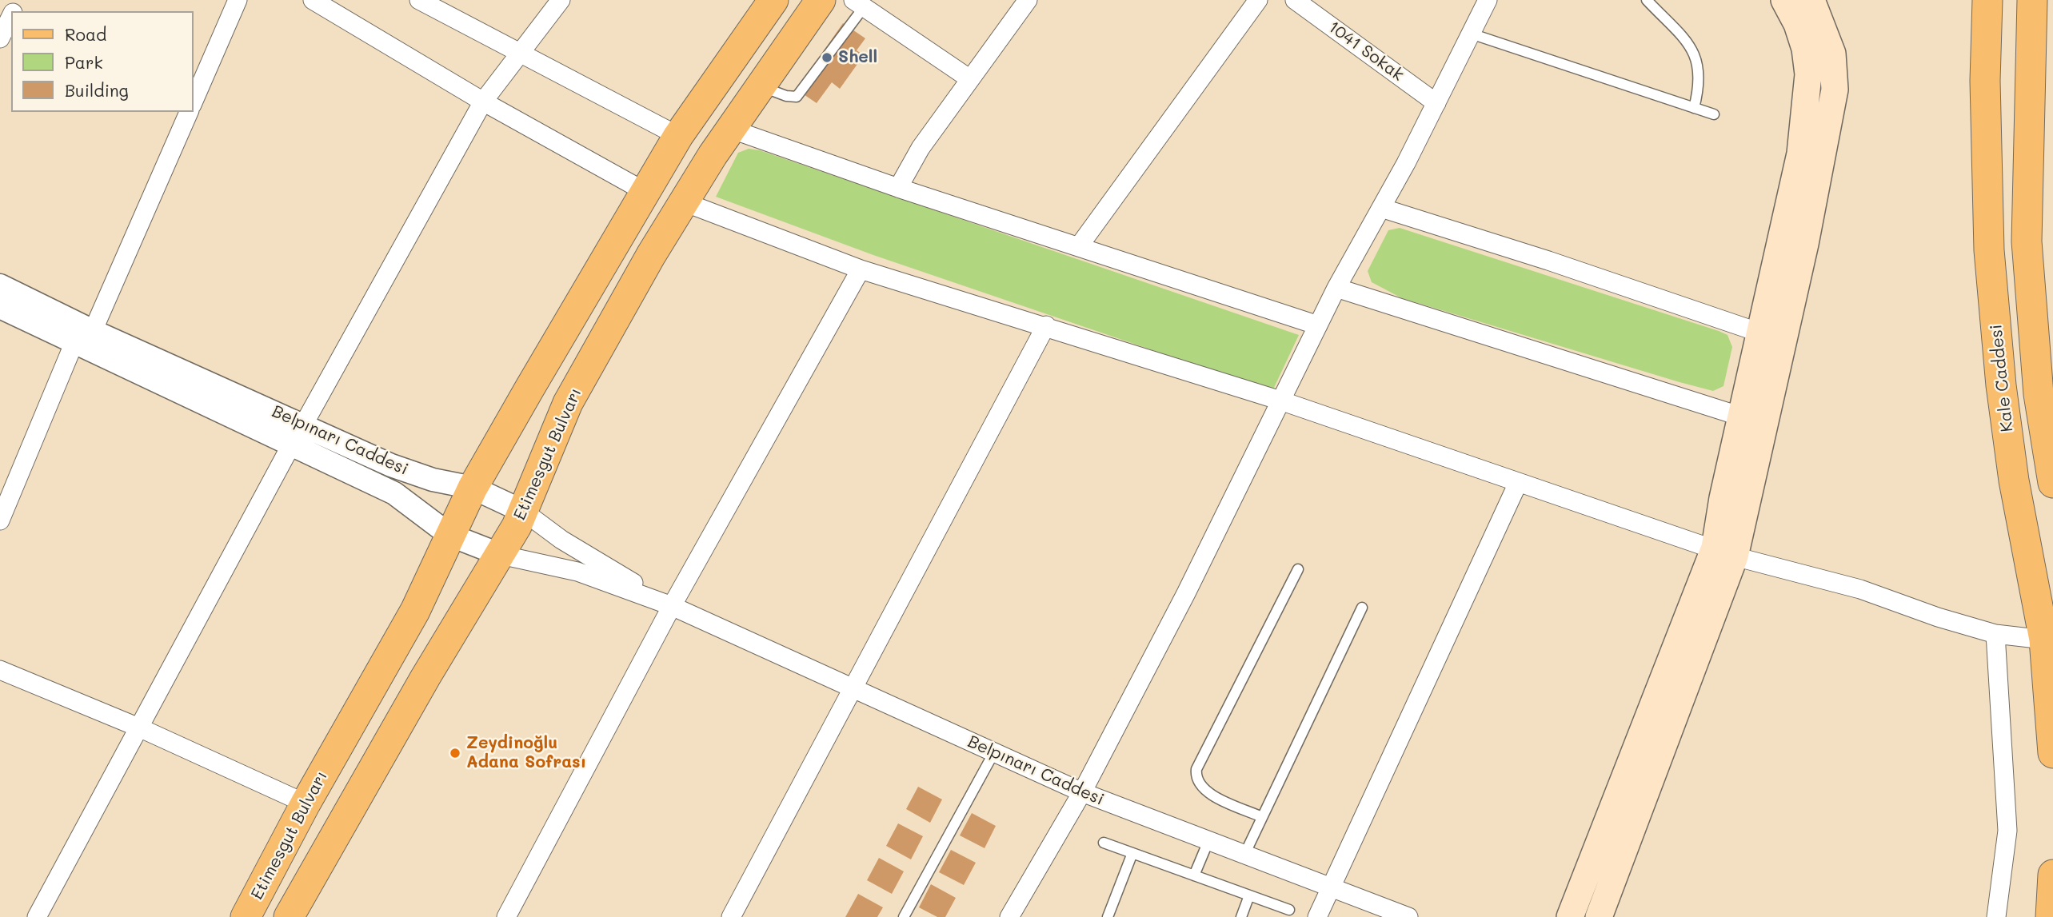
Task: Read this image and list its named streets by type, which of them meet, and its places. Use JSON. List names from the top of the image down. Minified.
{"streets":{"main road":["Kale Caddesi","Etimesgut Bulvarı"],"street":["1041 Sokak","Belpınarı Caddesi"]},"crossings":[["Belpınarı Caddesi","Etimesgut Bulvarı"]],"places":["Shell","Zeydinoğlu Adana Sofrası"],"legend":["Road","Park","Building"]}
